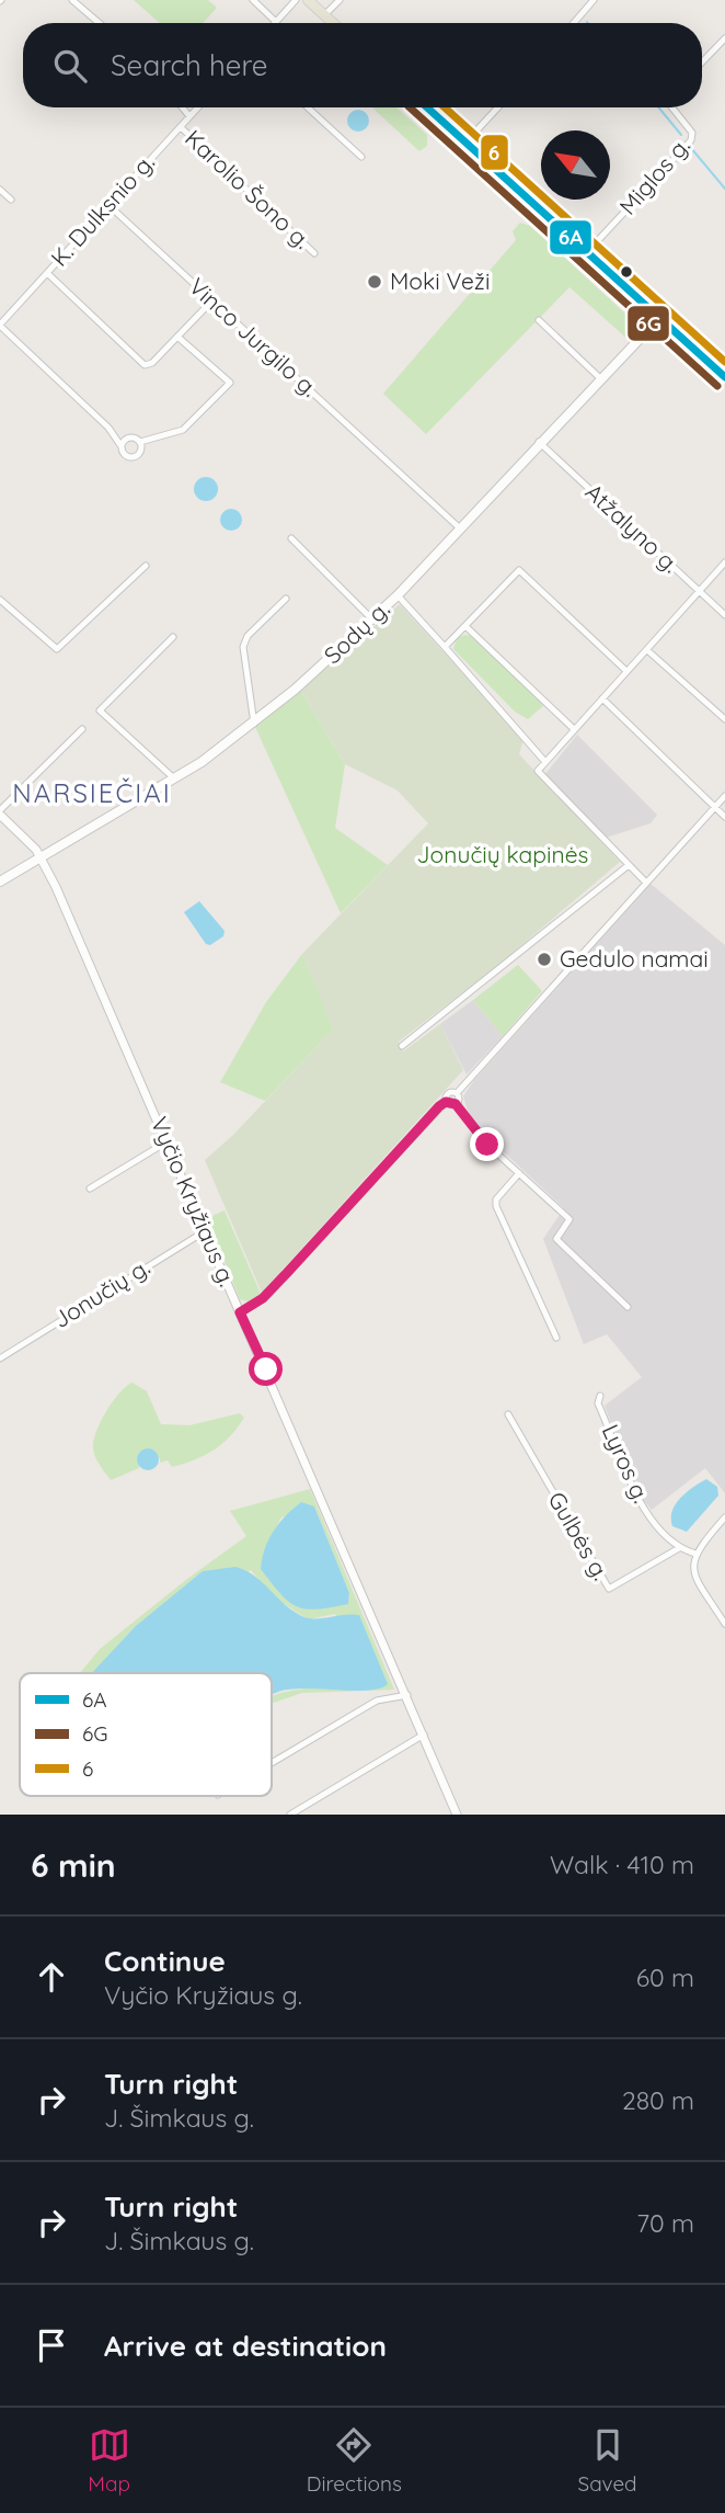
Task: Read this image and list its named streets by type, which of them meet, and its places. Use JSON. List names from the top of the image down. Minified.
{"streets":{"main road":["Sodų g."],"street":["Miglos g.","Karolio Šono g.","K. Dulksnio g.","Vinco Jurgilo g.","Atžalyno g.","Vyčio Kryžiaus g.","Jonučių g.","Lyros g.","Gulbės g."]},"crossings":[["Karolio Šono g.","K. Dulksnio g."],["K. Dulksnio g.","Vinco Jurgilo g."],["Vinco Jurgilo g.","Sodų g."],["Atžalyno g.","Sodų g."],["Sodų g.","Vyčio Kryžiaus g."],["Vyčio Kryžiaus g.","Jonučių g."],["Lyros g.","Gulbės g."]],"districts":["NARSIEČIAI"],"parks":["Jonučių kapinės"],"places":["Moki Veži","Gedulo namai"],"lines":["transit line 6A","transit line 6G","transit line 6"],"legend":["6A","6G","6"],"north":"top left","page":{"search":"Search here","heading":["6 min","Walk · 410 m"],"list":[["Continue","Vyčio Kryžiaus g.","60 m"],["Turn right","J. Šimkaus g.","280 m"],["Turn right","J. Šimkaus g.","70 m"],"Arrive at destination"],"nav":["Map","Directions","Saved"]}}
